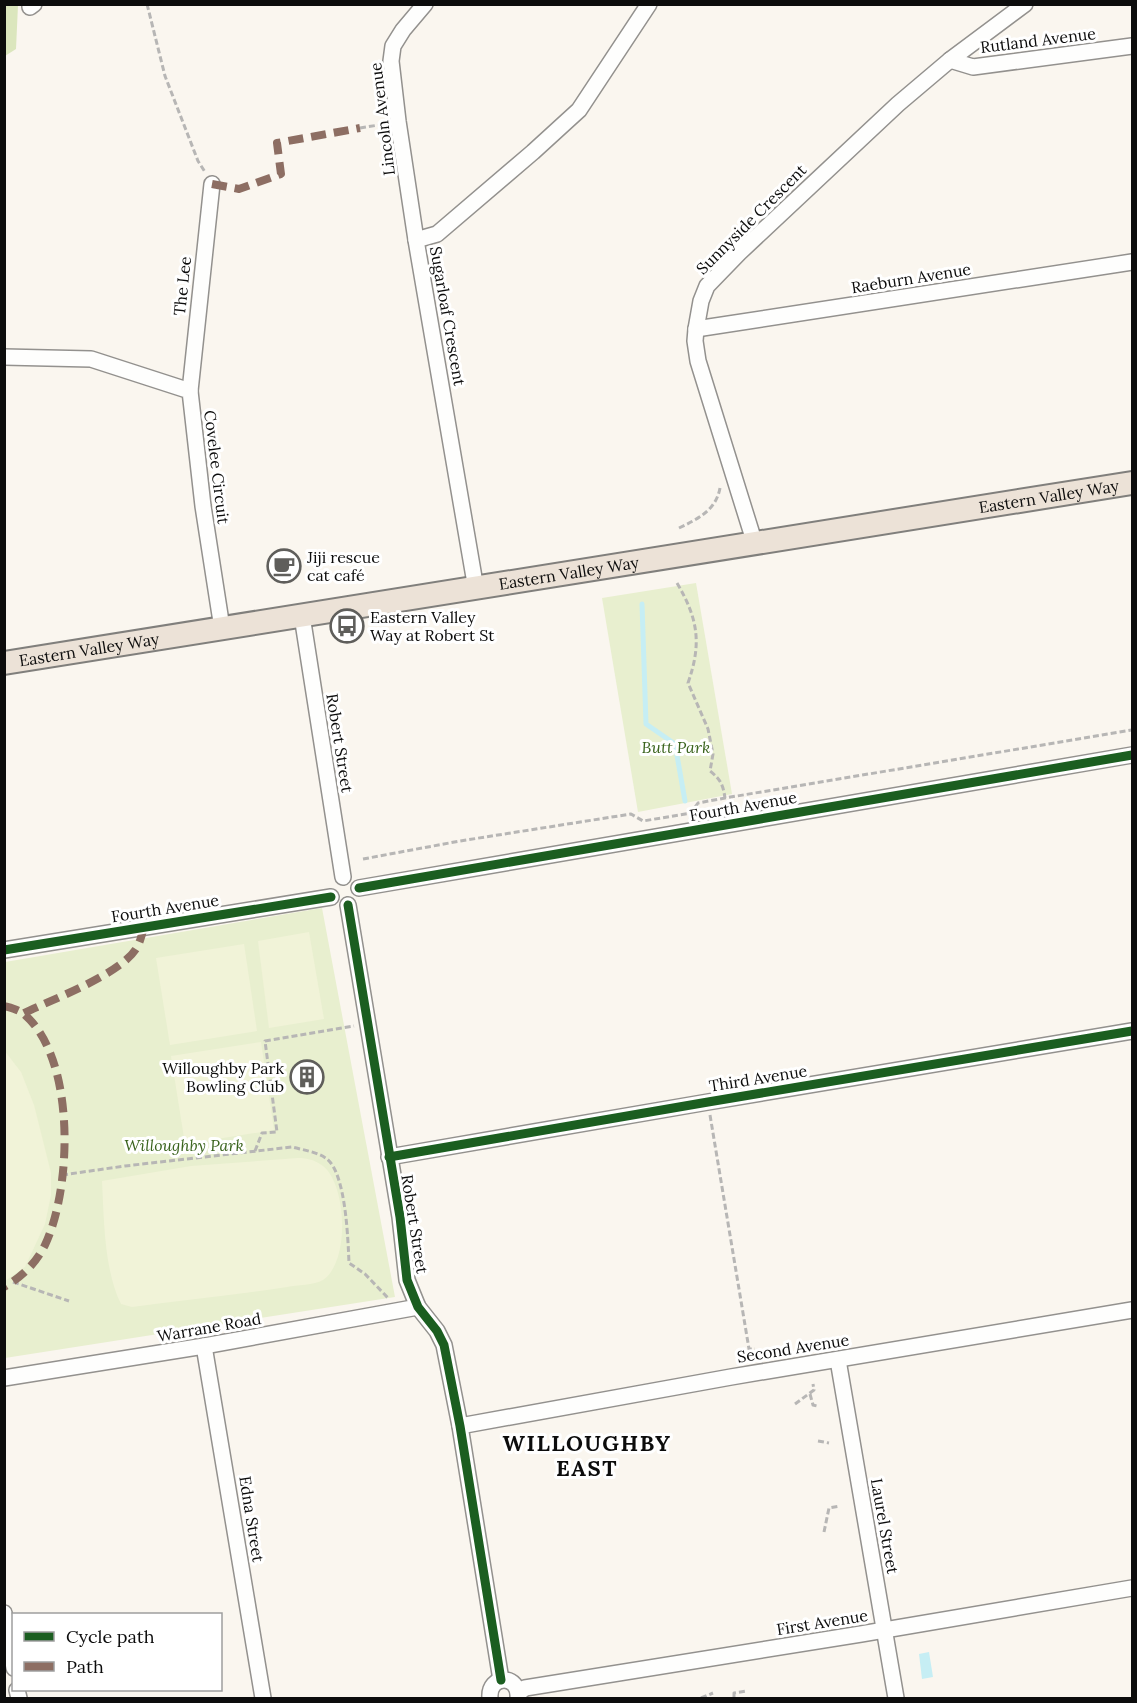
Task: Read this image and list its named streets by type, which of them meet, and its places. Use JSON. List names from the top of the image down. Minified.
{"streets":{"main road":["Eastern Valley Way"],"street":["Rutland Avenue","Lincoln Avenue","Sunnyside Crescent","Raeburn Avenue","The Lee","Sugarloaf Crescent","Covelee Circuit","Robert Street","Fourth Avenue","Third Avenue","Warrane Road","Second Avenue","Edna Street","Laurel Street","First Avenue"]},"crossings":[["Rutland Avenue","Sunnyside Crescent"],["Lincoln Avenue","Sugarloaf Crescent"],["Sunnyside Crescent","Raeburn Avenue"],["Sunnyside Crescent","Eastern Valley Way"],["The Lee","Covelee Circuit"],["Sugarloaf Crescent","Eastern Valley Way"],["Covelee Circuit","Eastern Valley Way"],["Eastern Valley Way","Robert Street"],["Robert Street","Fourth Avenue"],["Robert Street","Third Avenue"],["Robert Street","Warrane Road"],["Robert Street","Second Avenue"],["Warrane Road","Edna Street"],["Second Avenue","Laurel Street"],["Laurel Street","First Avenue"]],"districts":["WILLOUGHBY EAST"],"parks":["Butt Park","Willoughby Park"],"places":{"cafe":["Jiji rescue cat café"],"bus stop":["Eastern Valley Way at Robert St"],"building":["Willoughby Park Bowling Club"]},"legend":["Cycle path","Path"]}
